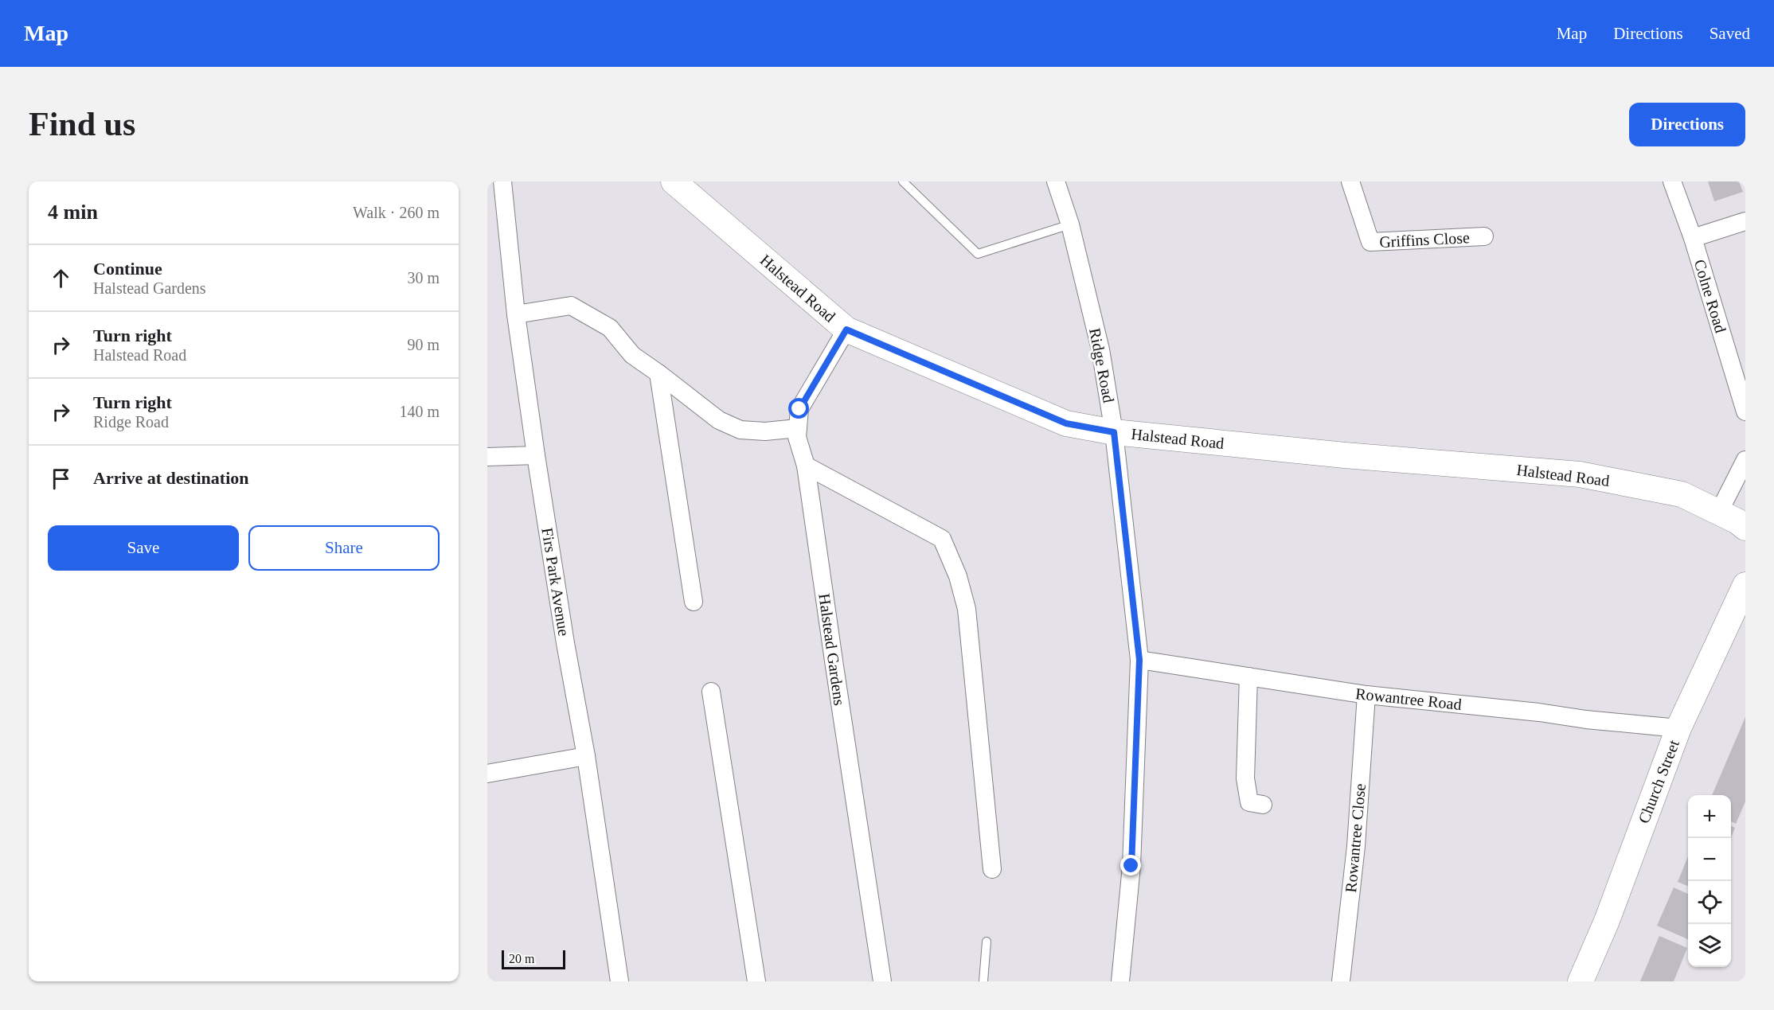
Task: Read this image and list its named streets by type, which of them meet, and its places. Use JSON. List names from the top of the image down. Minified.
{"streets":{"street":["Griffins Close","Halstead Road","Colne Road","Ridge Road","Firs Park Avenue","Halstead Gardens","Rowantree Road","Church Street","Rowantree Close"]},"crossings":[["Halstead Road","Ridge Road"],["Halstead Road","Halstead Gardens"],["Ridge Road","Rowantree Road"],["Rowantree Road","Church Street"],["Rowantree Road","Rowantree Close"]],"scale_bar":"20 m","page":{"header":"Map","nav":["Map","Directions","Saved"],"buttons":["Directions",["Save","Share"]],"title":"Find us","heading":["4 min","Walk · 260 m"],"list":[["Continue","Halstead Gardens","30 m"],["Turn right","Halstead Road","90 m"],["Turn right","Ridge Road","140 m"],"Arrive at destination"],"map_buttons":["+","−"],"scale":"20 m"}}
